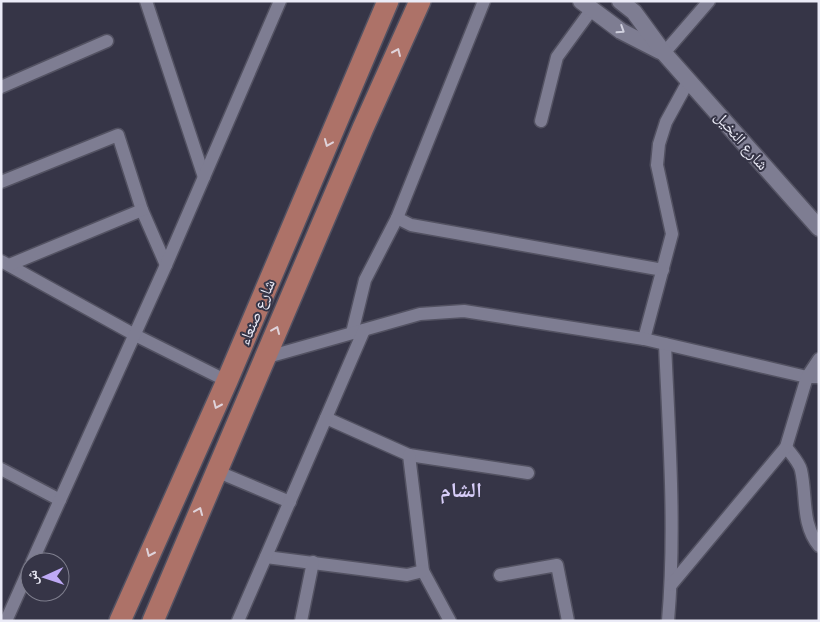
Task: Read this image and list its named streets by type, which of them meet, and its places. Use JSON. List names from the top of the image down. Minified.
{"streets":{"highway":["شارع صنعاء"],"street":["شارع النخيل"]},"districts":["الشام"],"north":"left"}
